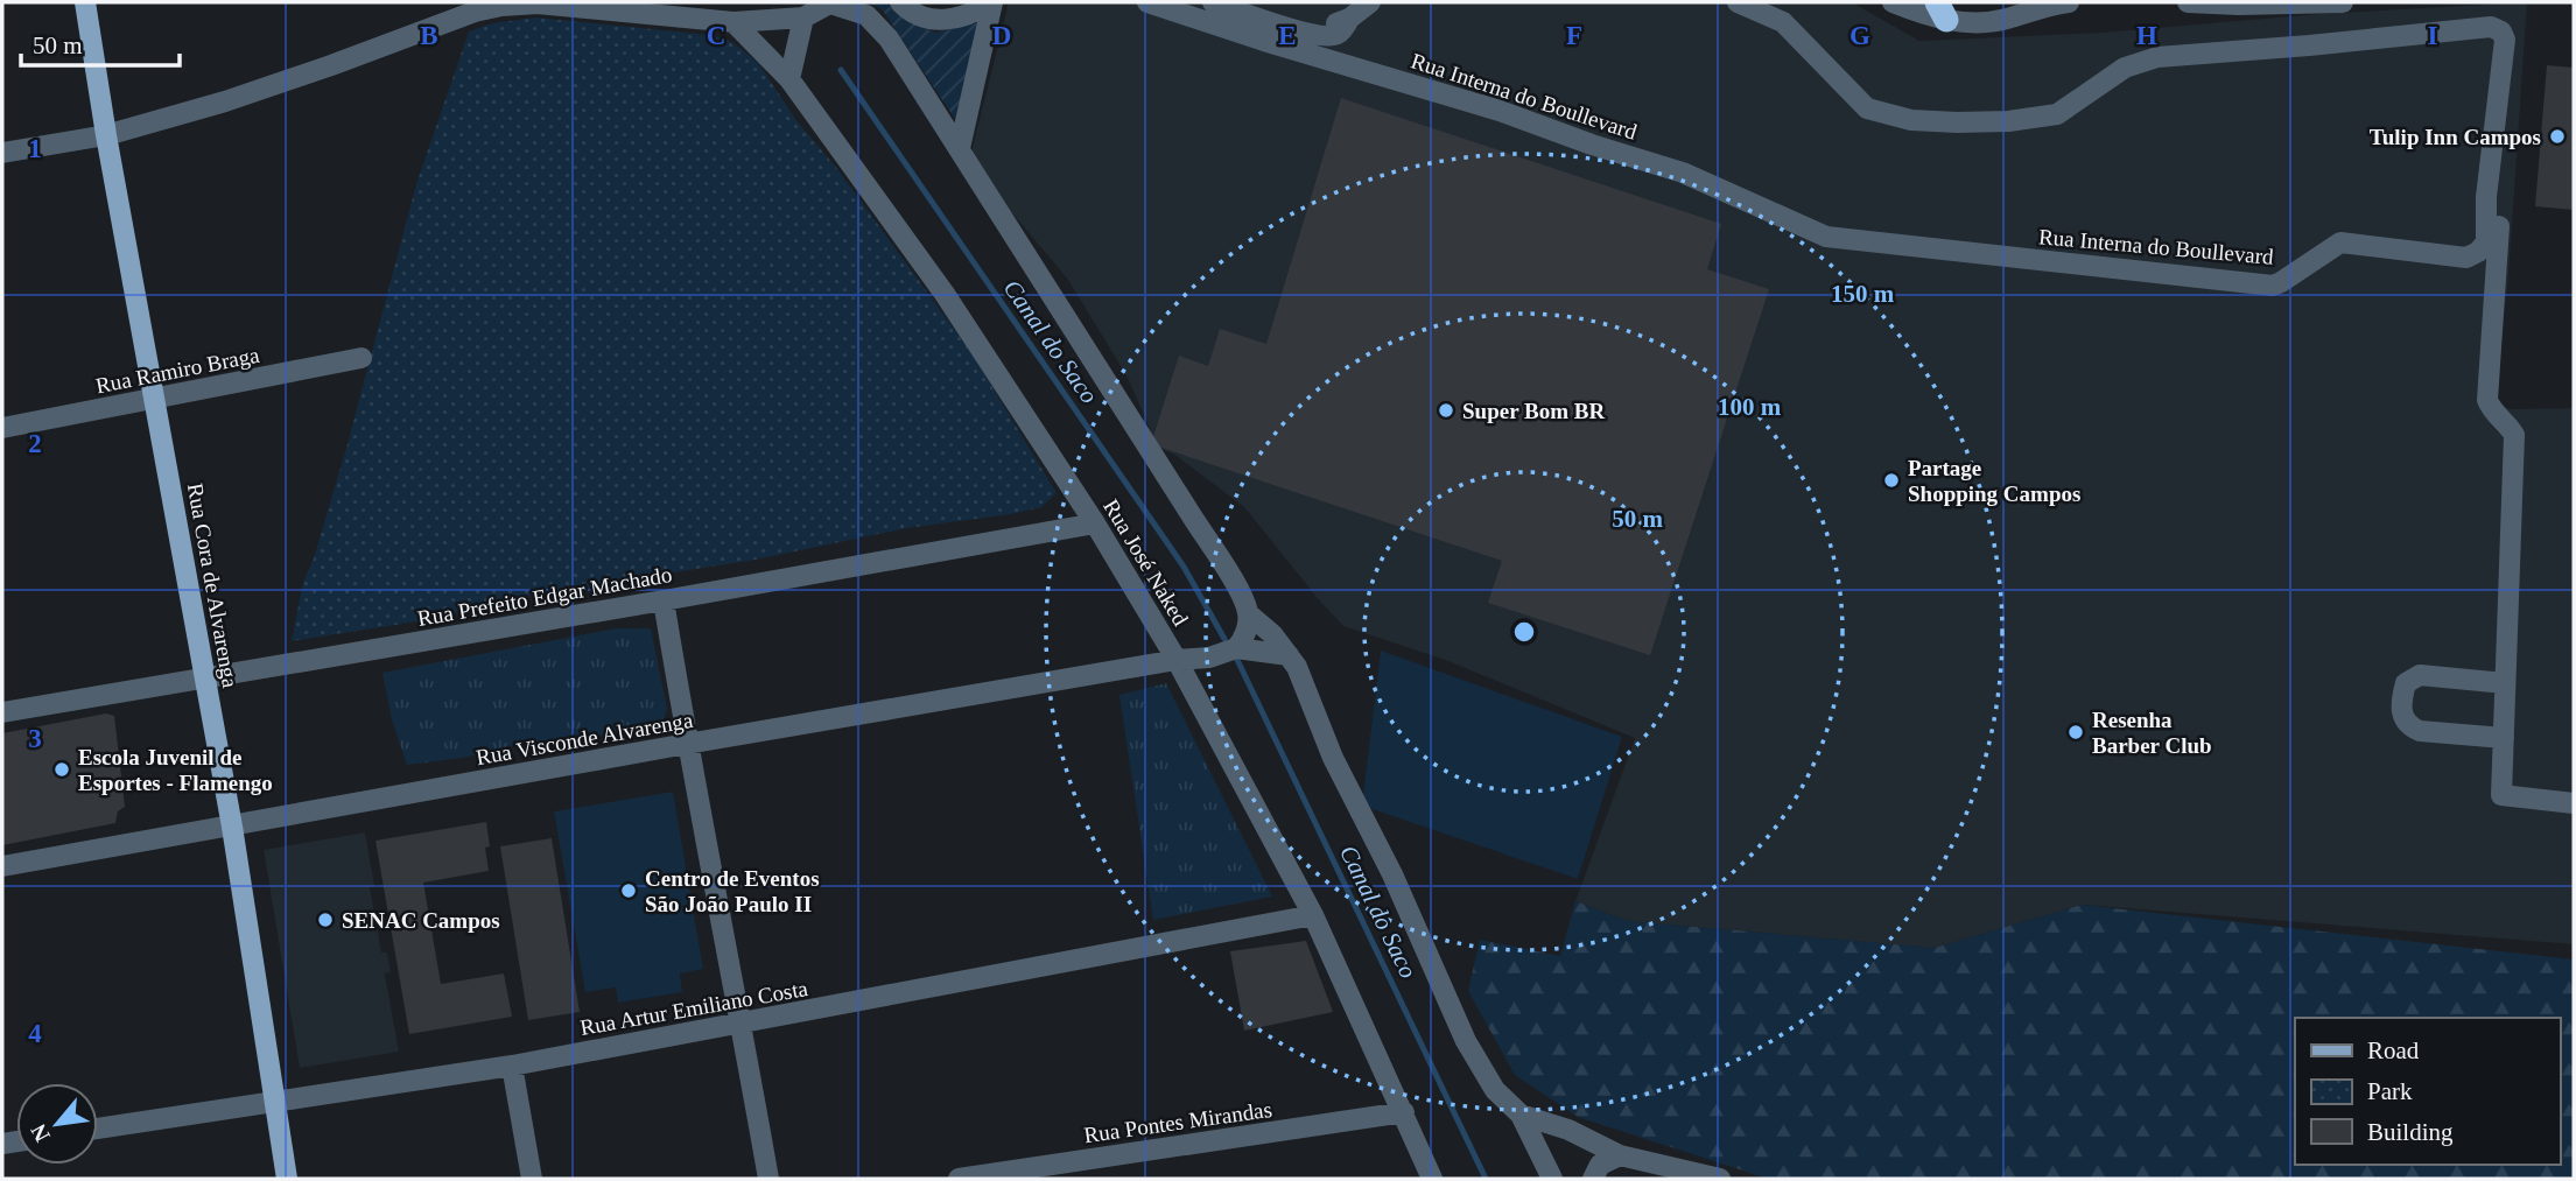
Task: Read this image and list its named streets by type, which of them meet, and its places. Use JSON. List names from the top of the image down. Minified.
{"streets":{"main road":["Rua Cora de Alvarenga"],"street":["Rua Interna do Boullevard","Rua Ramiro Braga","Rua José Naked","Rua Prefeito Edgar Machado","Rua Visconde Alvarenga","Rua Artur Emiliano Costa","Rua Pontes Mirandas"]},"crossings":[["Rua Ramiro Braga","Rua Cora de Alvarenga"],["Rua José Naked","Rua Prefeito Edgar Machado"],["Rua José Naked","Rua Visconde Alvarenga"],["Rua José Naked","Rua Artur Emiliano Costa"],["Rua José Naked","Rua Pontes Mirandas"],["Rua Cora de Alvarenga","Rua Prefeito Edgar Machado"],["Rua Cora de Alvarenga","Rua Visconde Alvarenga"],["Rua Cora de Alvarenga","Rua Artur Emiliano Costa"]],"water":["Canal do Saco"],"places":["Tulip Inn Campos","Super Bom BR","Partage Shopping Campos","Resenha Barber Club","Escola Juvenil de Esportes - Flamengo","Centro de Eventos São João Paulo II","SENAC Campos"],"legend":["Road","Park","Building"],"scale_bar":"50 m","north":"bottom left","grid":{"columns":["B","C","D","E","F","G","H","I"],"rows":["1","2","3","4"]},"rings":["150 m","100 m","50 m"]}
